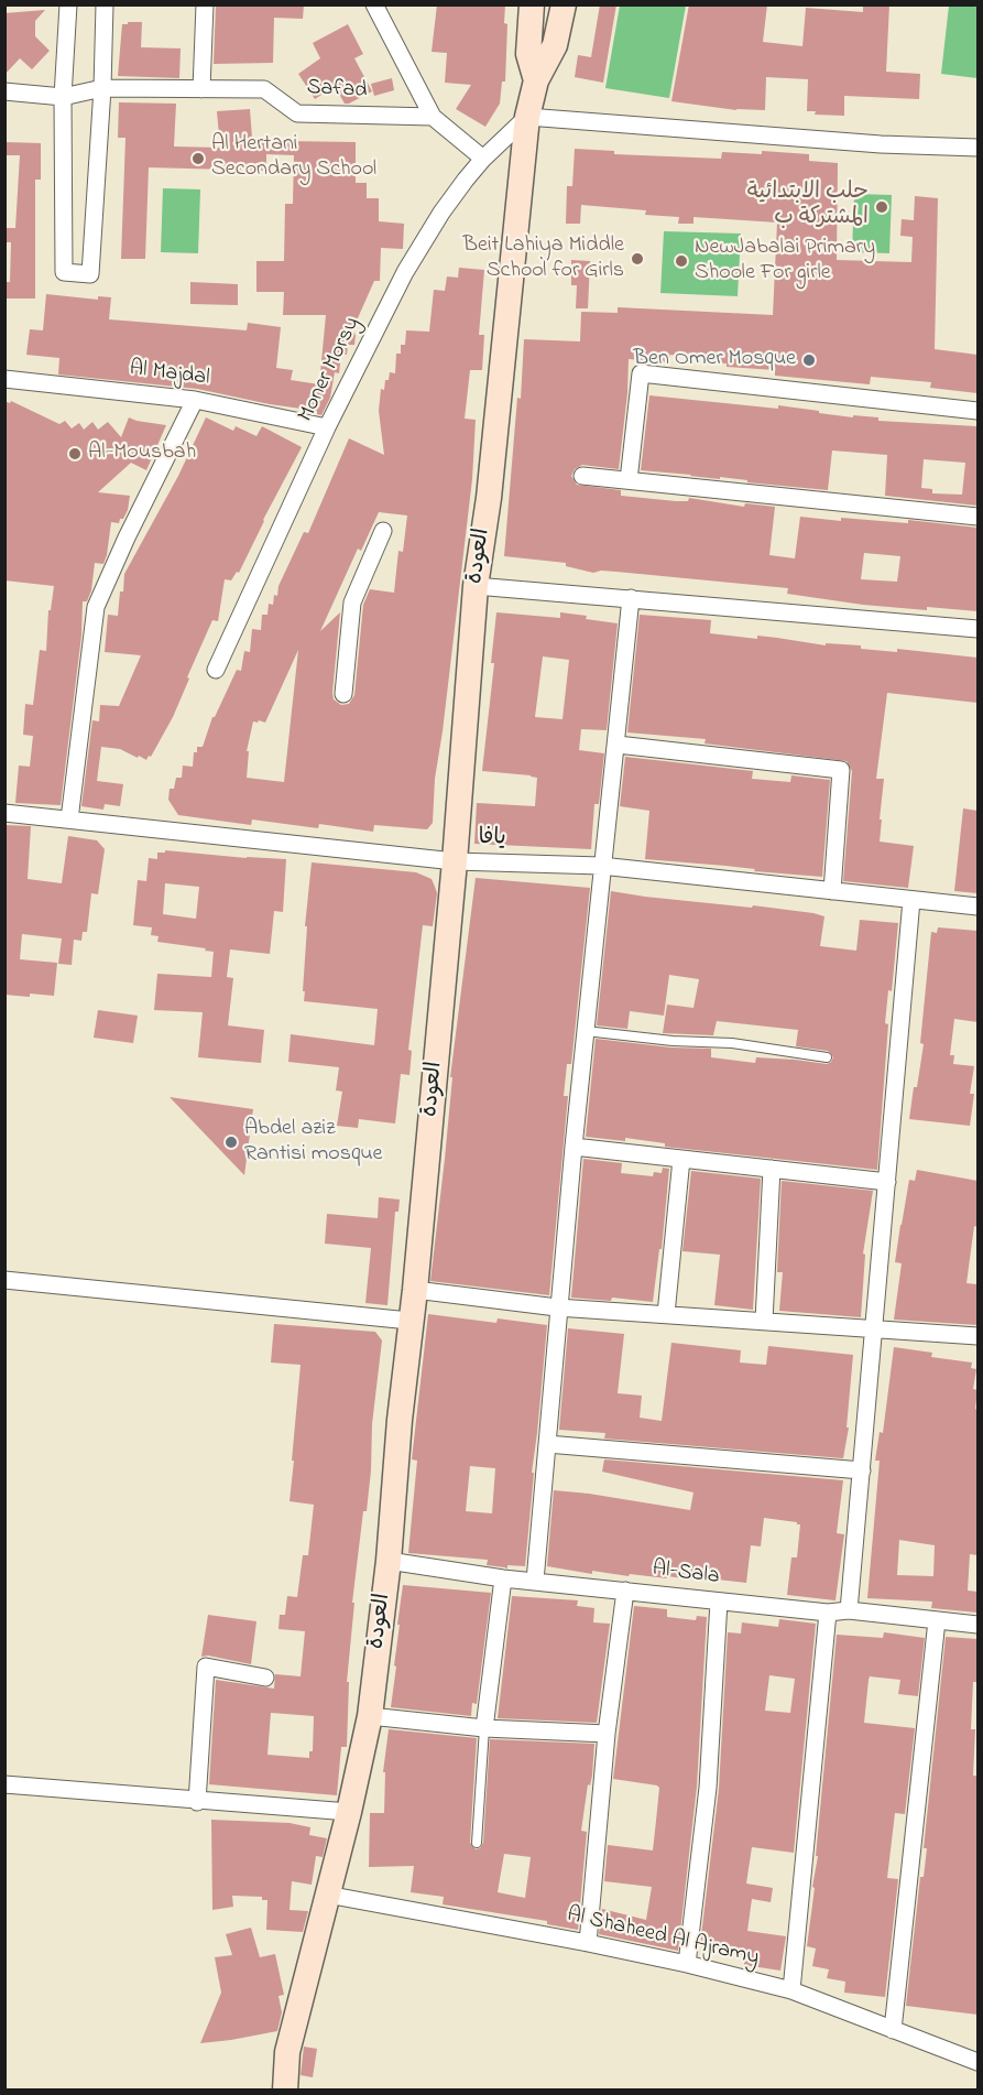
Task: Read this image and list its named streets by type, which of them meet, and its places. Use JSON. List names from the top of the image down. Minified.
{"streets":{"main road":["العودة"],"street":["Safad","Moner Morsy","Al Majdal","يافا","Al-Sala","Al Shaheed Al Ajramy"]},"crossings":[["Moner Morsy","Al Majdal"],["Moner Morsy","العودة"],["العودة","يافا"],["العودة","Al-Sala"],["العودة","Al Shaheed Al Ajramy"]],"places":["Al Hertani Secondary School","حلب الابتدائية المشتركة ب","Beit Lahiya Middle School for Girls","NewJabalai Primary Shoole For girle","Ben Omer Mosque","Al-Mousbah","Abdel aziz Rantisi mosque"]}
